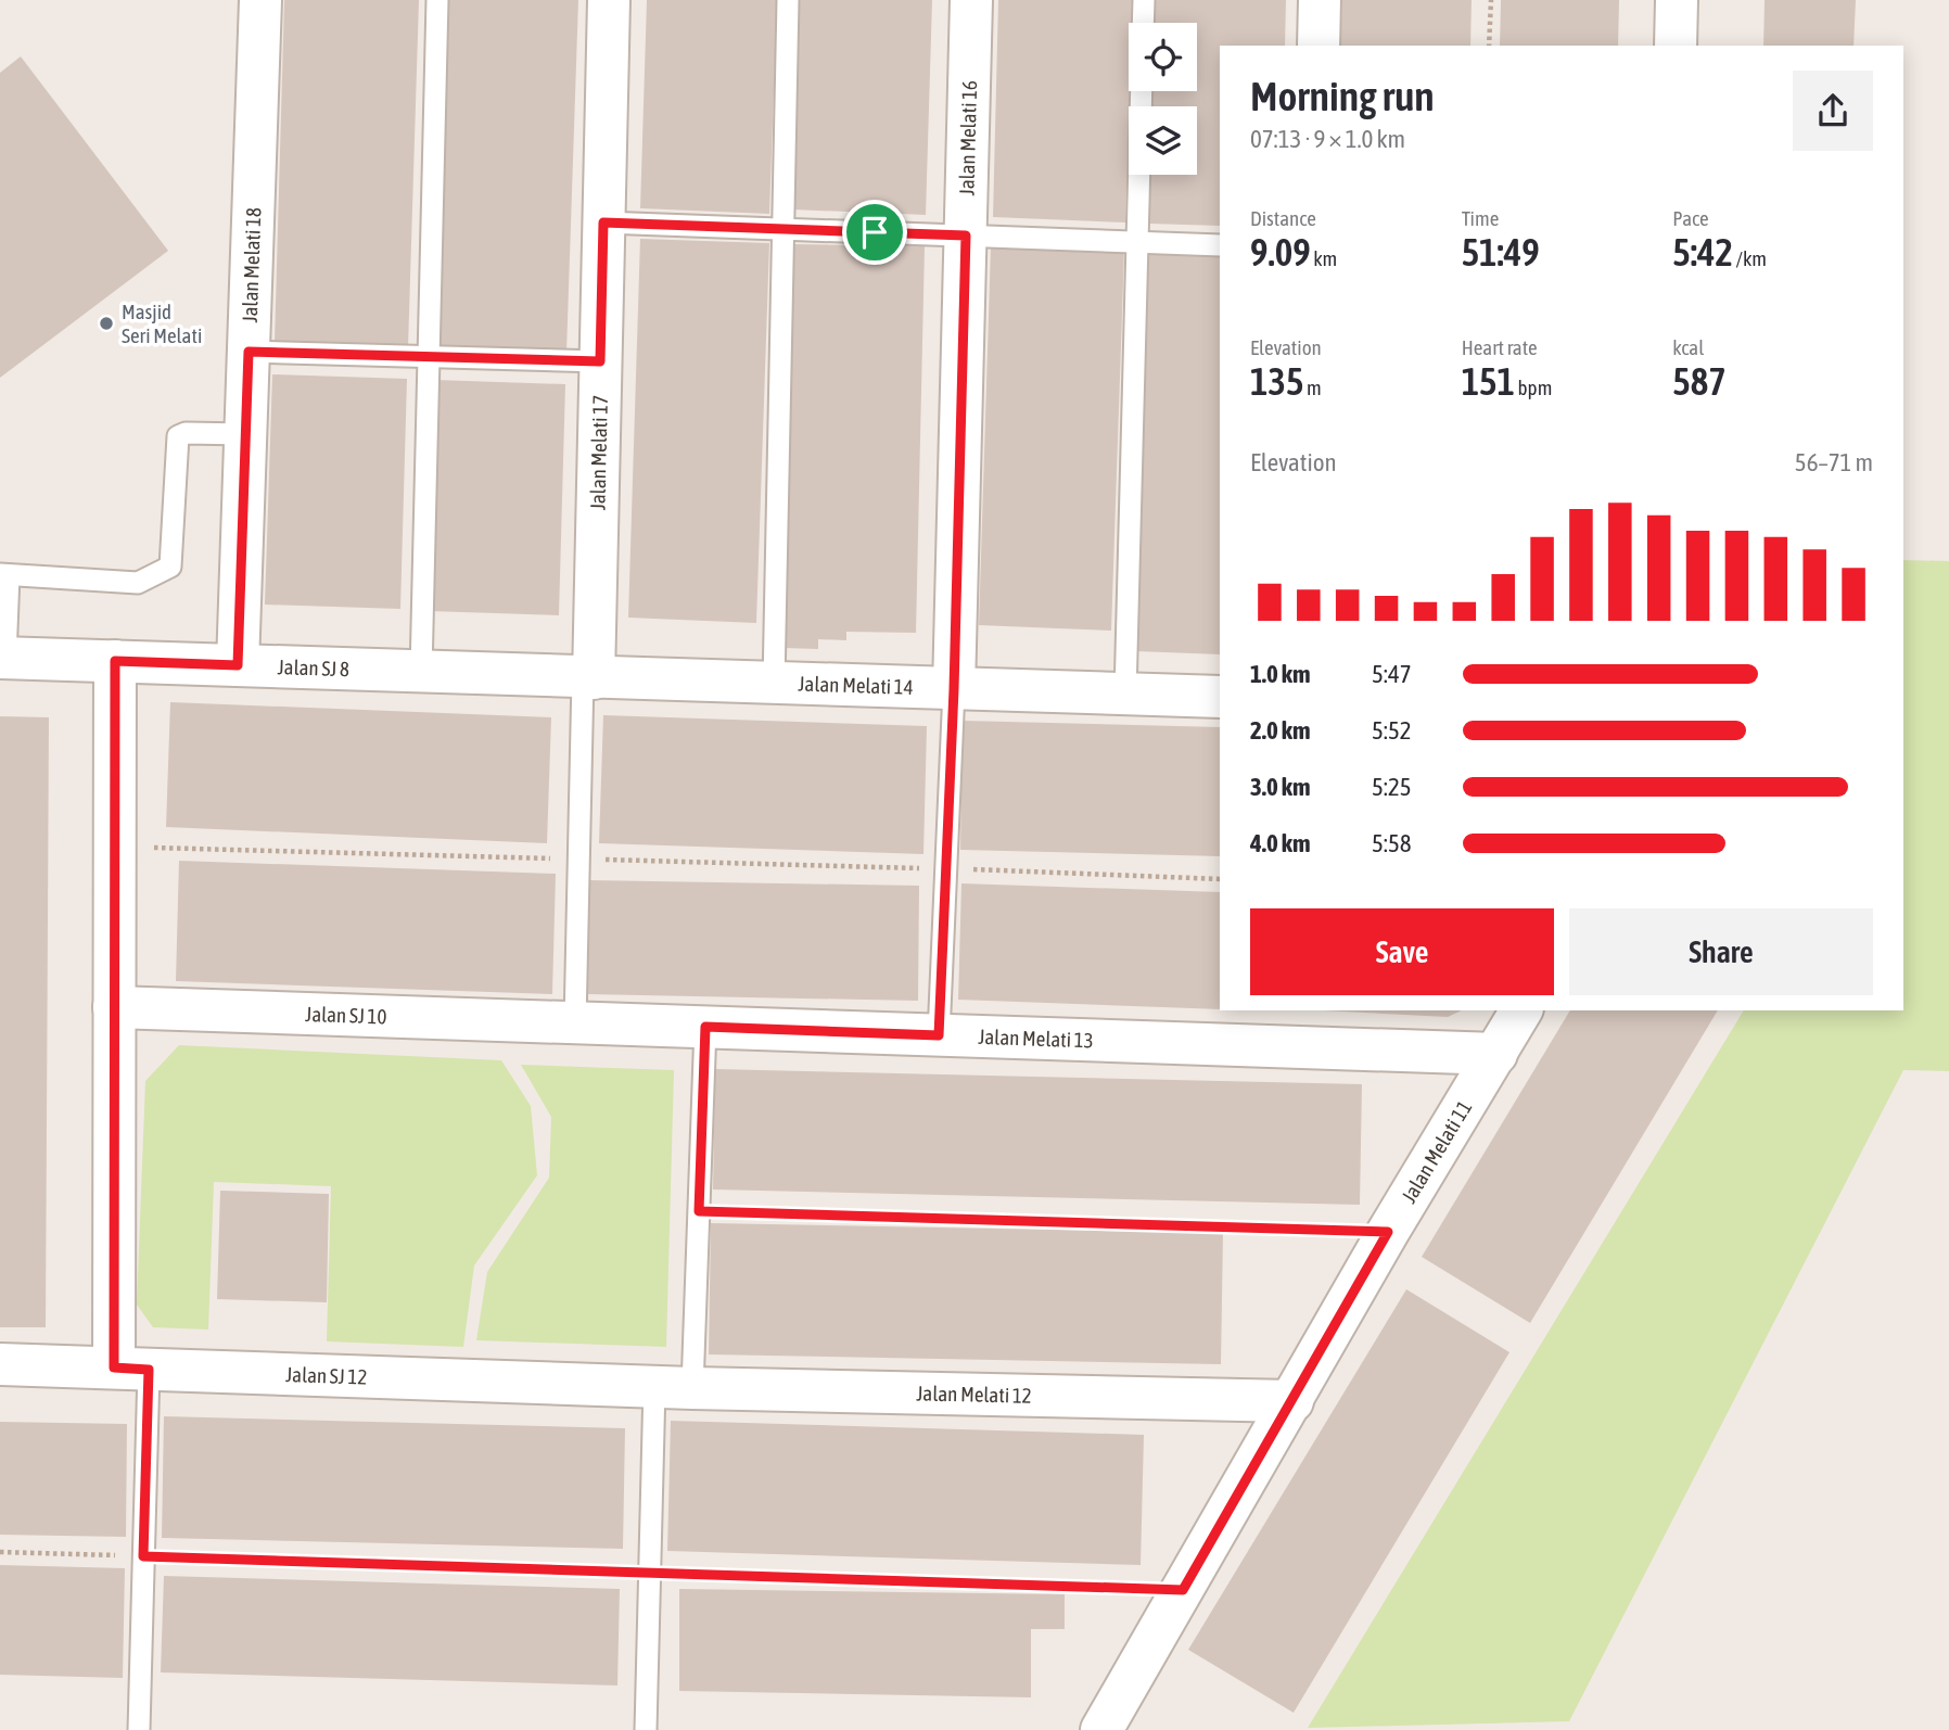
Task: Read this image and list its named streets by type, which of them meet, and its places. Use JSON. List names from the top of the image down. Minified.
{"streets":{"street":["Jalan Melati 16","Jalan Melati 18","Jalan Melati 17","Jalan SJ 8","Jalan Melati 14","Jalan SJ 10","Jalan Melati 13","Jalan Melati 11","Jalan SJ 12","Jalan Melati 12"]},"crossings":[["Jalan Melati 16","Jalan Melati 14"],["Jalan Melati 18","Jalan SJ 8"],["Jalan Melati 17","Jalan SJ 8"],["Jalan Melati 17","Jalan Melati 14"],["Jalan SJ 8","Jalan Melati 14"],["Jalan SJ 10","Jalan Melati 13"],["Jalan Melati 13","Jalan Melati 11"],["Jalan Melati 11","Jalan Melati 12"],["Jalan SJ 12","Jalan Melati 12"]],"places":["Masjid Seri Melati"],"page":{"heading":["Morning run","07:13 · 9 × 1.0 km"],"stats":[["Distance","9.09 km"],["Time","51:49"],["Pace","5:42 /km"],["Elevation","135 m"],["Heart rate","151 bpm"],["kcal","587"]],"chart":["Elevation","56–71 m"],"list":[{"name":"1.0 km","note":"5:47"},{"name":"2.0 km","note":"5:52"},{"name":"3.0 km","note":"5:25"},{"name":"4.0 km","note":"5:58"}],"buttons":["Save","Share"]}}
